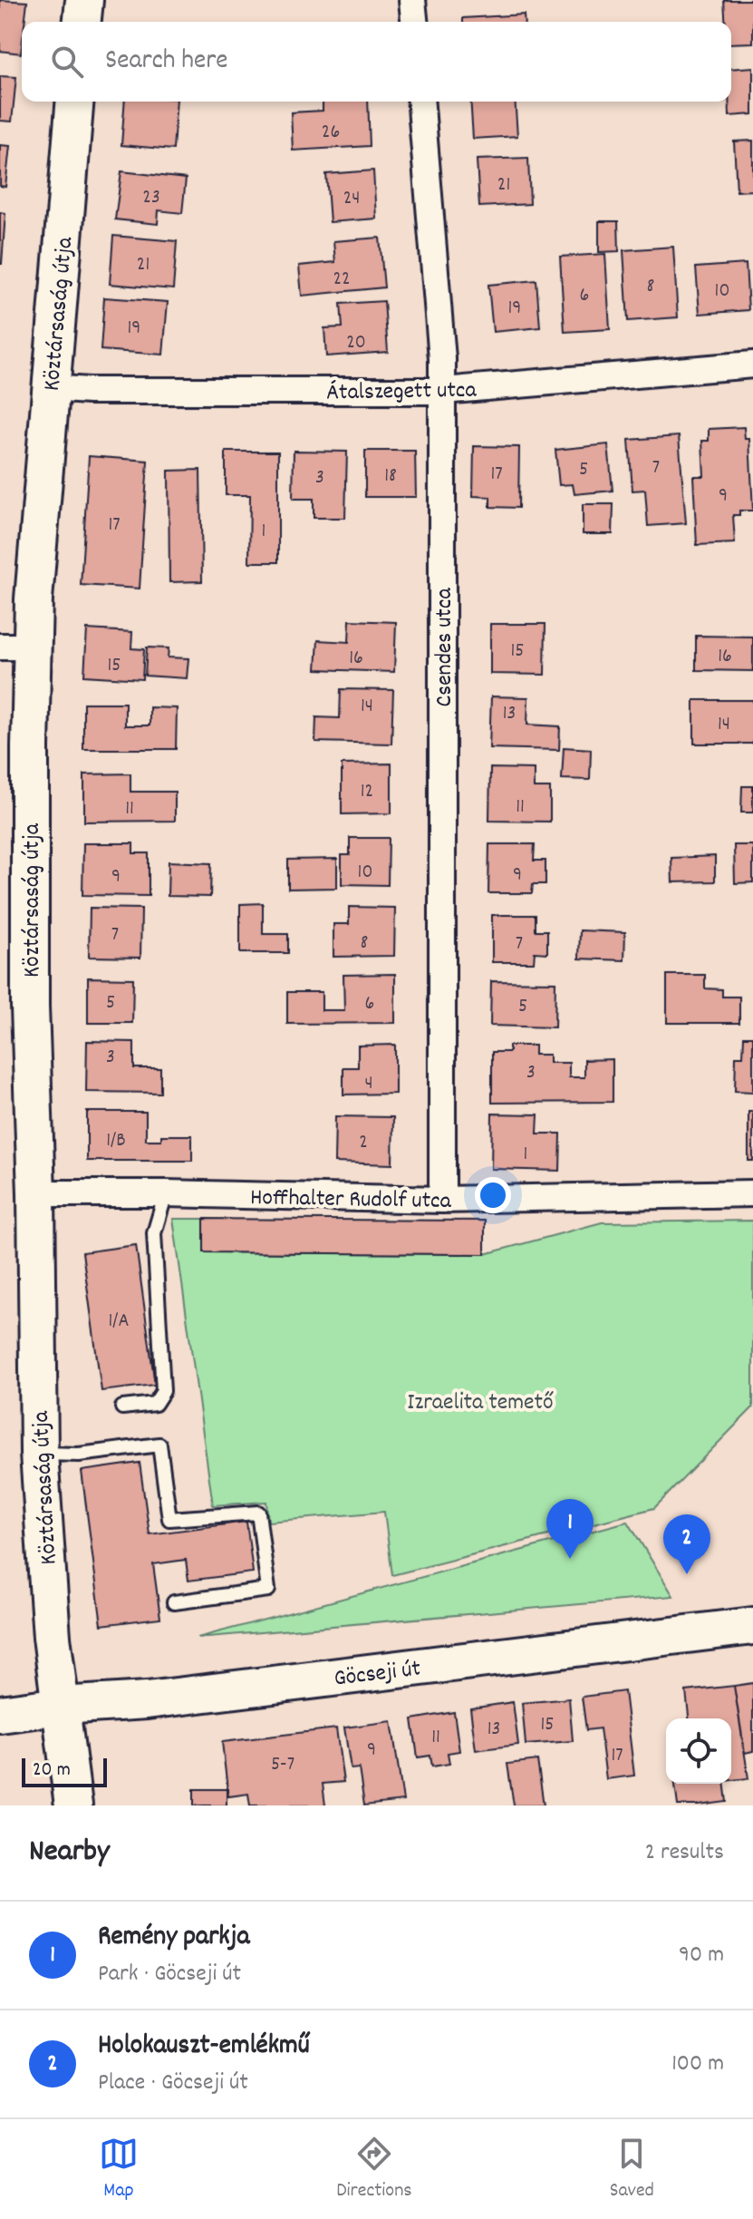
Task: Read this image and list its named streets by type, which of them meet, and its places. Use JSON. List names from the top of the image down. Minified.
{"streets":{"street":["Köztársaság útja","Átalszegett utca","Csendes utca","Hoffhalter Rudolf utca","Göcseji út"]},"crossings":[["Köztársaság útja","Átalszegett utca"],["Köztársaság útja","Hoffhalter Rudolf utca"],["Köztársaság útja","Göcseji út"],["Átalszegett utca","Csendes utca"],["Csendes utca","Hoffhalter Rudolf utca"]],"parks":["Izraelita temető"],"house_numbers":["26","21","23","24","21","22","8","10","6","19","19","20","7","5","17","18","3","9","17","1","15","16","16","15","14","13","14","12","11","11","10","9","9","7","8","7","5","6","5","3","3","4","1/B","2","1","1/A","15","13","11","9","17","5-7"],"scale_bar":"20 m","page":{"search":"Search here","pins":["1","2"],"scale":"20 m","heading":["Nearby","2 results"],"list":[{"mark":"1","name":"Remény parkja","note":"Park · Göcseji út","value":"90 m"},{"mark":"2","name":"Holokauszt-emlékmű","note":"Place · Göcseji út","value":"100 m"}],"nav":["Map","Directions","Saved"]}}
